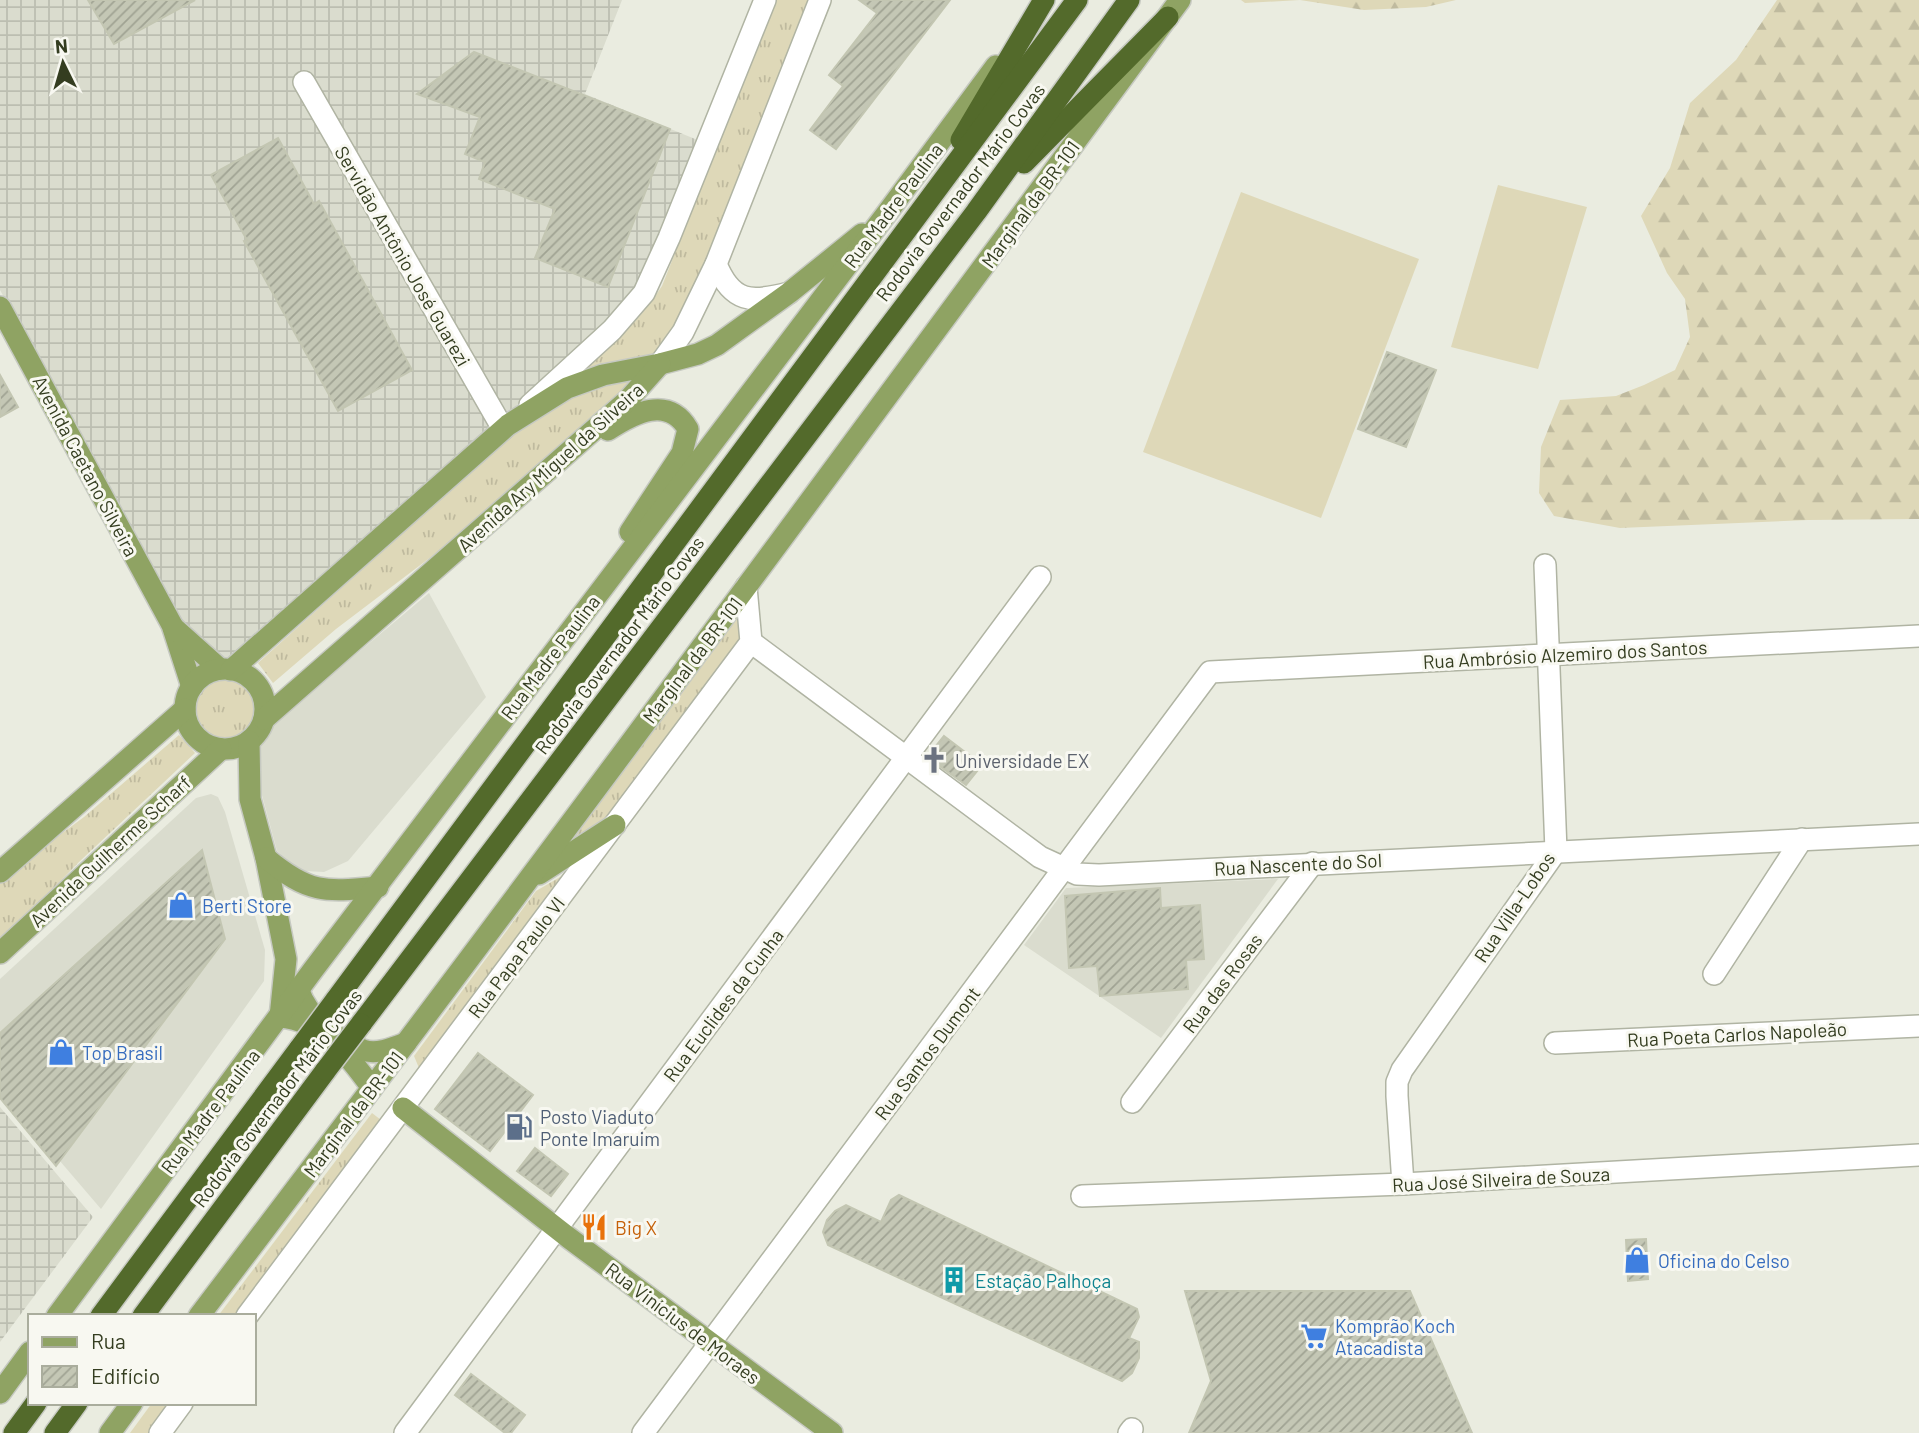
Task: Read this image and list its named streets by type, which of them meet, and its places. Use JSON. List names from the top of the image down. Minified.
{"streets":{"highway":["Rodovia Governador Mário Covas"],"main road":["Marginal da BR-101","Rua Madre Paulina","Avenida Caetano Silveira","Avenida Ary Miguel da Silveira","Avenida Guilherme Scharf","Rua Vinícius de Moraes"],"street":["Servidão Antônio José Guarezi","Rua Ambrósio Alzemiro dos Santos","Rua Nascente do Sol","Rua Villa-Lobos","Rua Papa Paulo VI","Rua das Rosas","Rua Euclides da Cunha","Rua Poeta Carlos Napoleão","Rua Santos Dumont","Rua José Silveira de Souza"]},"crossings":[["Avenida Caetano Silveira","Avenida Ary Miguel da Silveira"],["Avenida Caetano Silveira","Avenida Guilherme Scharf"],["Avenida Ary Miguel da Silveira","Avenida Guilherme Scharf"],["Rua Ambrósio Alzemiro dos Santos","Rua Villa-Lobos"],["Rua Ambrósio Alzemiro dos Santos","Rua Santos Dumont"],["Rua Nascente do Sol","Rua Villa-Lobos"],["Rua Nascente do Sol","Rua Papa Paulo VI"],["Rua Nascente do Sol","Rua das Rosas"],["Rua Nascente do Sol","Rua Euclides da Cunha"],["Rua Nascente do Sol","Rua Santos Dumont"],["Rua Villa-Lobos","Rua José Silveira de Souza"],["Rua Papa Paulo VI","Rua Vinícius de Moraes"],["Rua Euclides da Cunha","Rua Vinícius de Moraes"],["Rua Santos Dumont","Rua Vinícius de Moraes"]],"places":{"church":["Universidade EX"],"shop":["Berti Store","Top Brasil","Oficina do Celso"],"fuel station":["Posto Viaduto Ponte Imaruim"],"restaurant":["Big X"],"building":["Estação Palhoça"],"supermarket":["Komprão Koch Atacadista"]},"legend":["Rua","Edifício"],"north":"top"}
